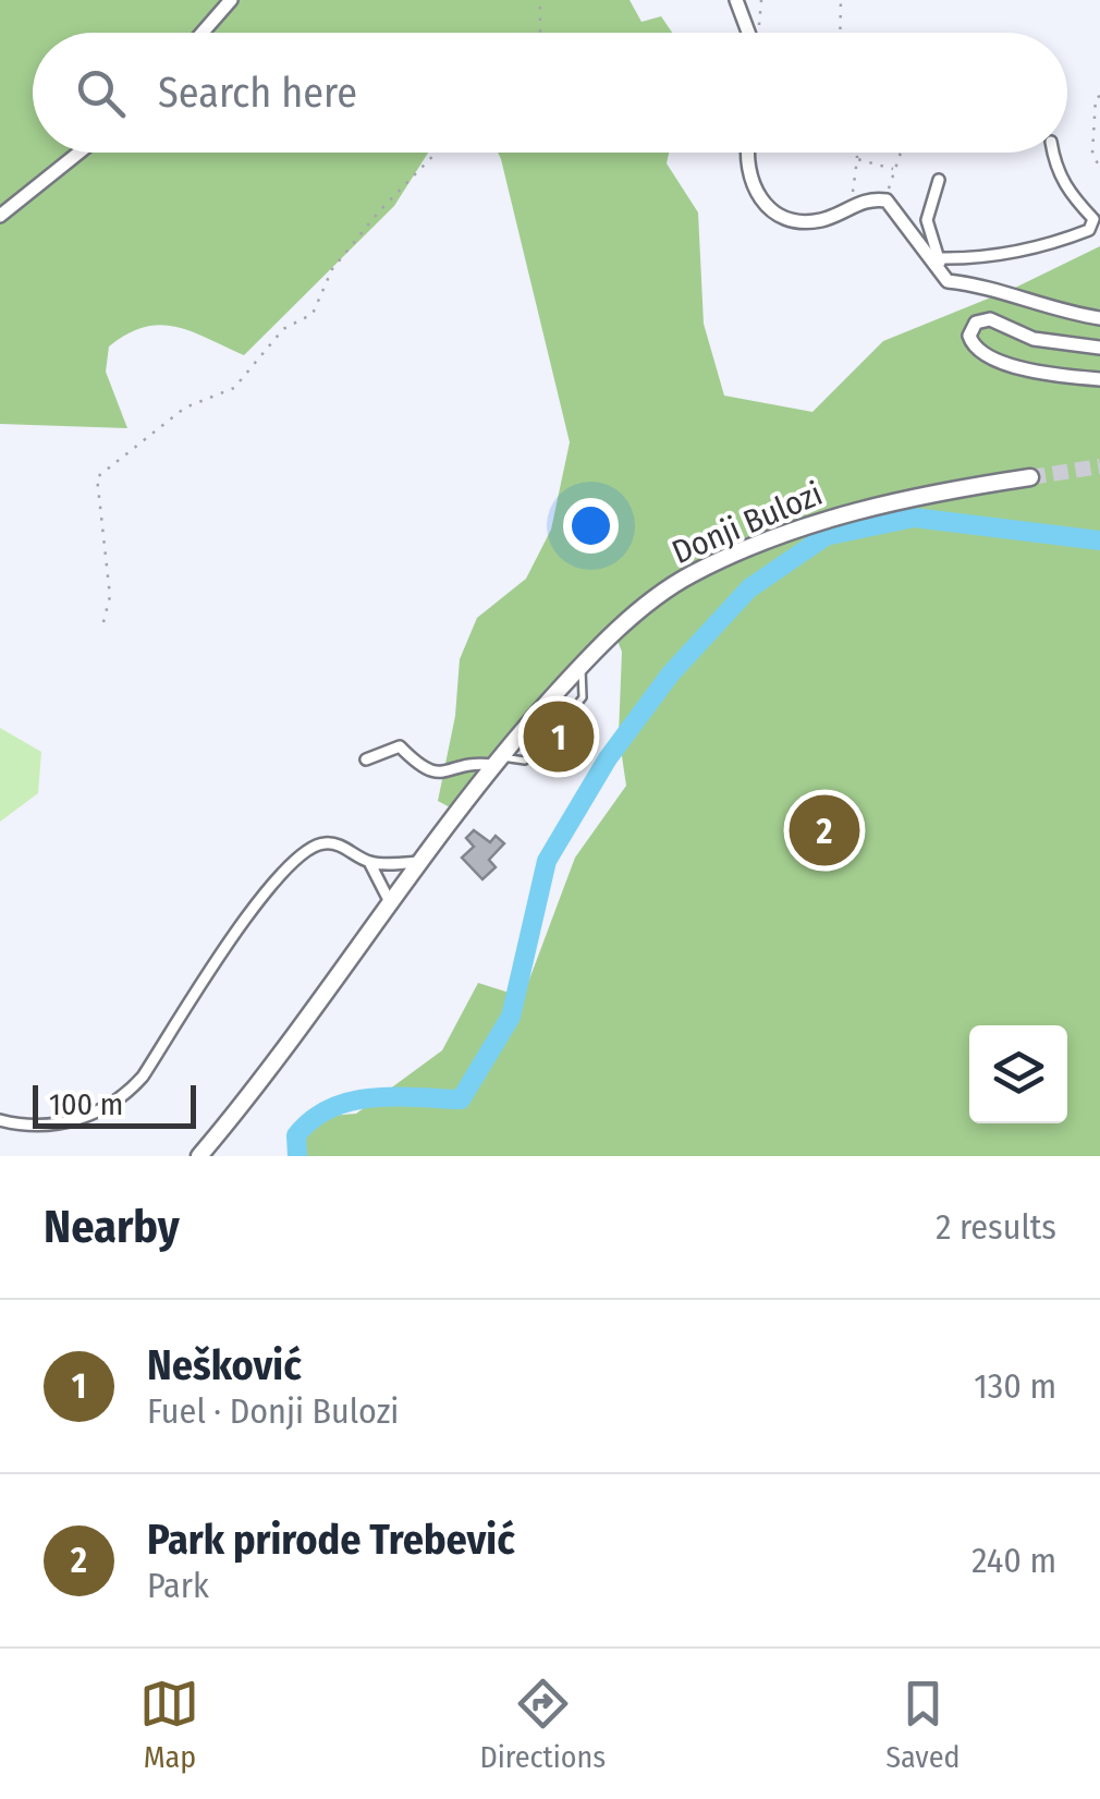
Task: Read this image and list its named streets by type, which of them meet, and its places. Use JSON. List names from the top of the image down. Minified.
{"streets":{"main road":["Donji Bulozi"]},"scale_bar":"100 m","page":{"search":"Search here","pins":["1","2"],"scale":"100 m","heading":["Nearby","2 results"],"list":[{"mark":"1","name":"Nešković","note":"Fuel · Donji Bulozi","value":"130 m"},{"mark":"2","name":"Park prirode Trebević","note":"Park","value":"240 m"}],"nav":["Map","Directions","Saved"]}}
